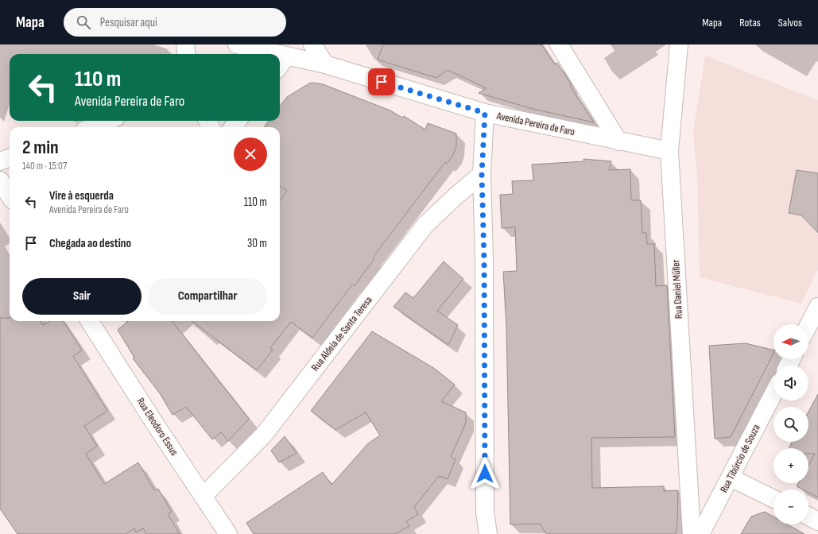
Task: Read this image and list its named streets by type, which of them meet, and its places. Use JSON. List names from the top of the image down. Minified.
{"streets":{"street":["Avenida Pereira de Faro","Rua Daniel Müller","Rua Aldeia de Santa Teresa","Rua Eleodoro Essus","Rua Tibúrcio de Souza"]},"crossings":[["Avenida Pereira de Faro","Rua Daniel Müller"],["Rua Aldeia de Santa Teresa","Rua Eleodoro Essus"]],"north":"left","page":{"header":"Mapa","search":"Pesquisar aqui","nav":["Mapa","Rotas","Salvos"],"turn":["110 m","Avenida Pereira de Faro"],"heading":["2 min","140 m · 15:07"],"list":[{"name":"Vire à esquerda","note":"Avenida Pereira de Faro","value":"110 m"},{"name":"Chegada ao destino","value":"30 m"}],"buttons":["Sair","Compartilhar"],"map_buttons":["+","−"]}}
